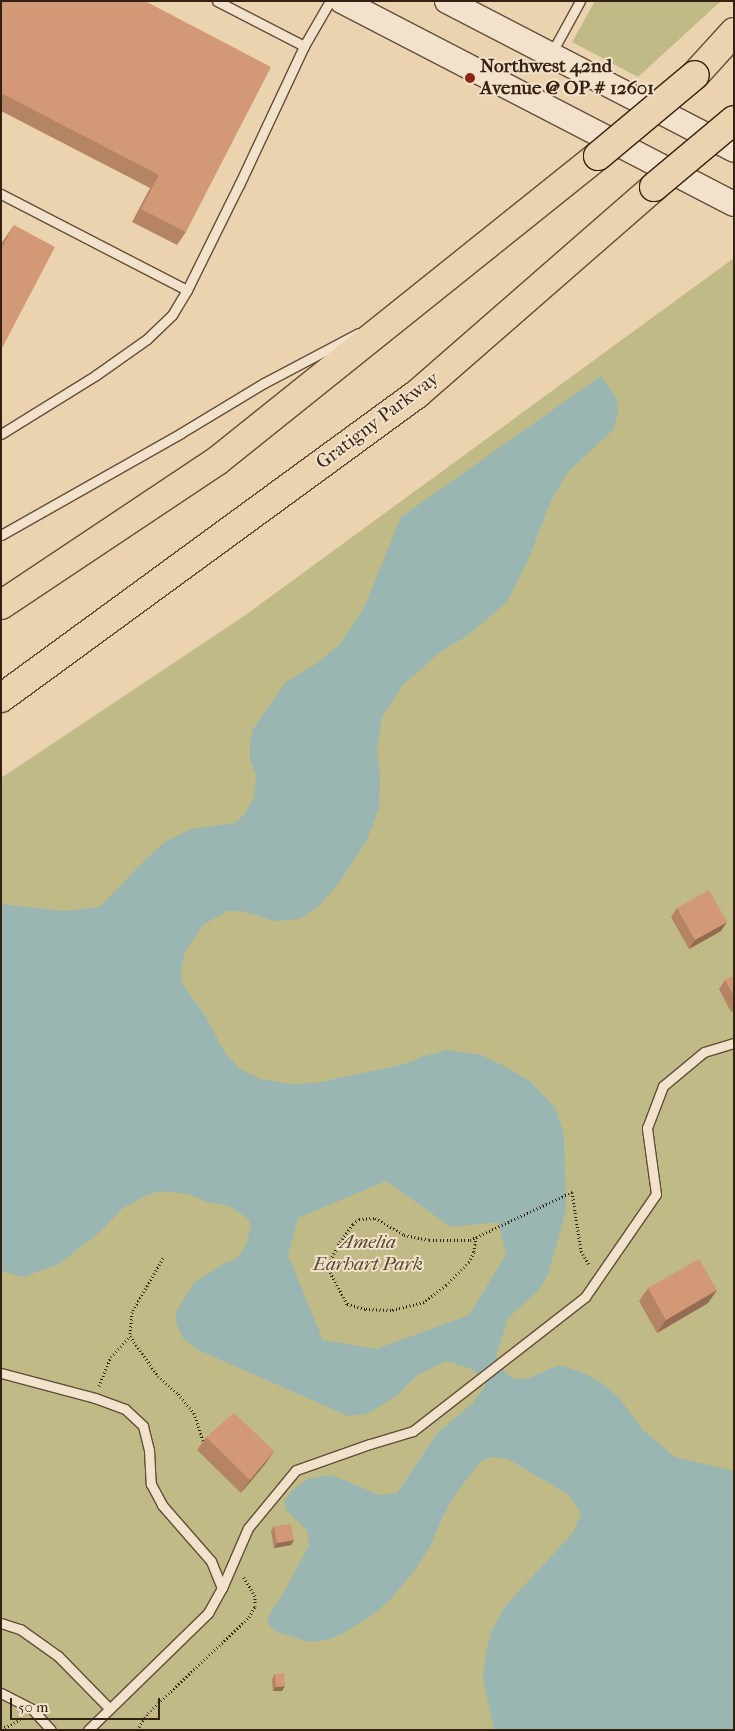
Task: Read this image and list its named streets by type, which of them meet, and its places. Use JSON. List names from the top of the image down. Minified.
{"streets":{"highway":["Gratigny Parkway"]},"parks":["Amelia Earhart Park"],"places":["Northwest 42nd Avenue @ OP # 12601"],"scale_bar":"50 m"}
